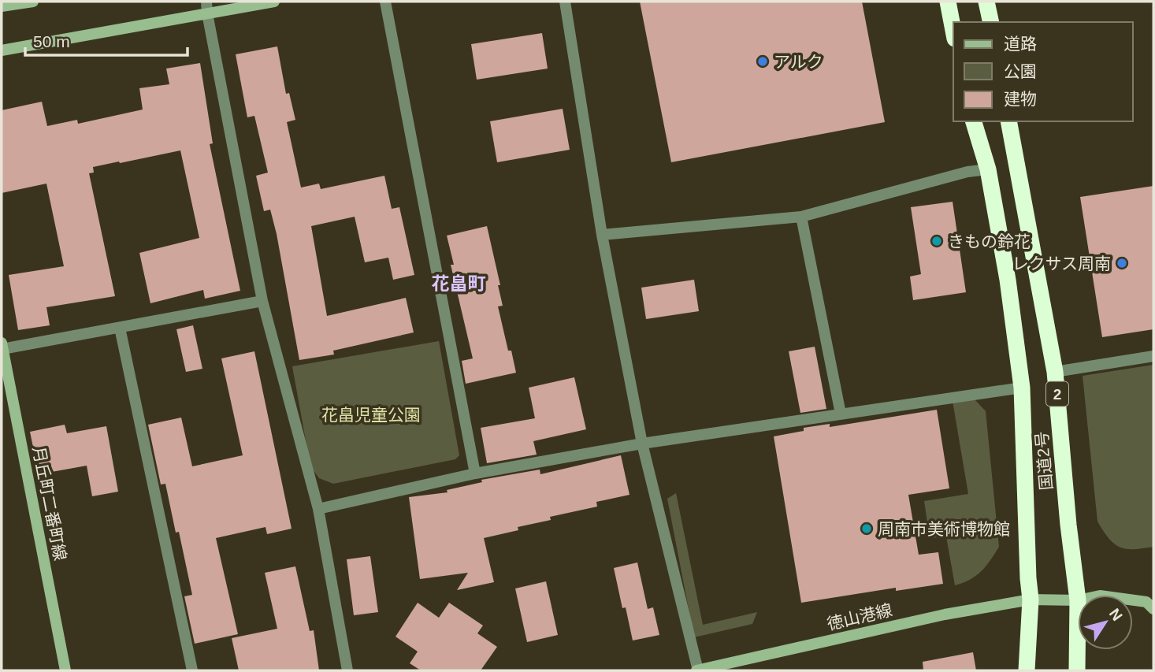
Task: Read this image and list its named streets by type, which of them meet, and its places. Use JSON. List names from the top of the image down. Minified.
{"streets":{"highway":["2","国道2号"],"street":["月丘町二番町線","徳山港線"]},"crossings":[["国道2号","徳山港線"]],"districts":["花畠町"],"parks":["花畠児童公園"],"places":["アルク","きもの鈴花","レクサス周南","周南市美術博物館"],"legend":["道路","公園","建物"],"scale_bar":"50 m","north":"top right"}
